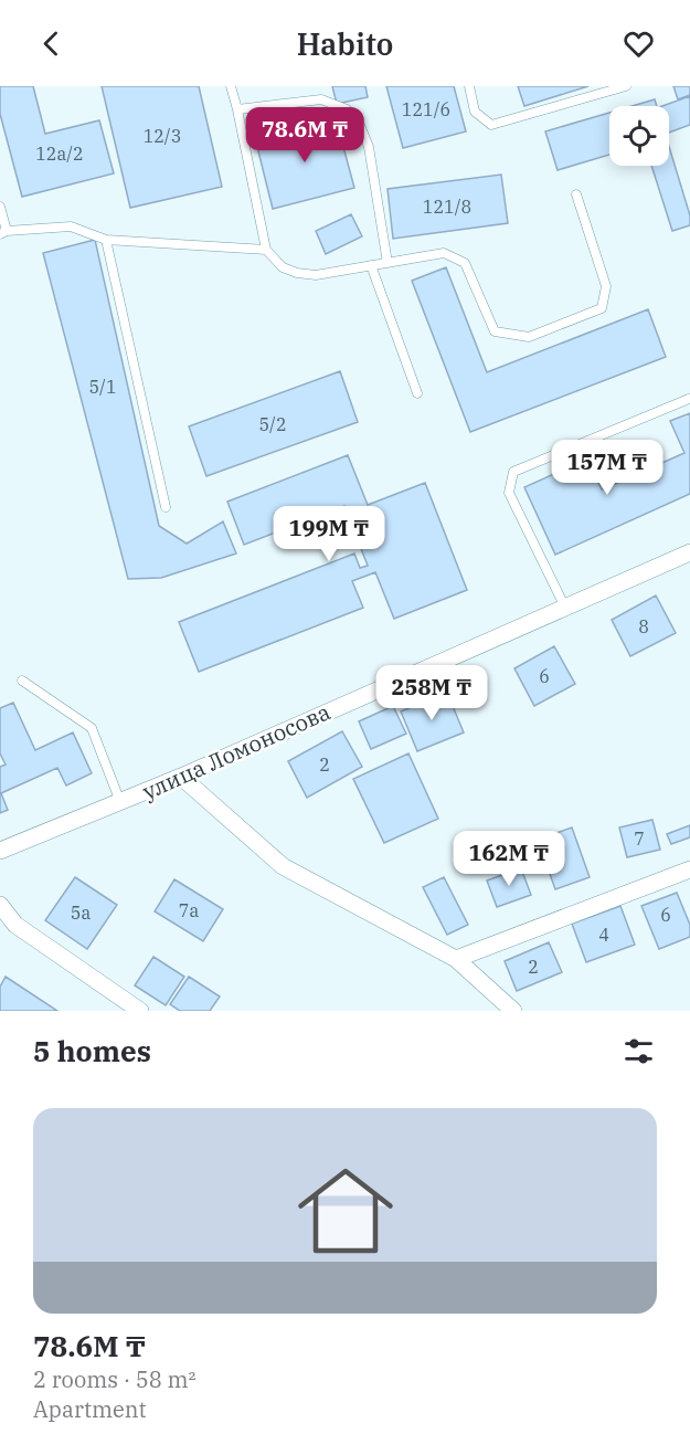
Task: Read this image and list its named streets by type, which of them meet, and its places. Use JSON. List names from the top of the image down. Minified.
{"streets":{"street":["улица Ломоносова"]},"house_numbers":["121/6","12/3","12а/2","121/8","5/1","5/2","8","6","2","7","7а","5а","6","4","2"],"page":{"header":"Habito","price":["78.6M ₸","157M ₸","199M ₸","258M ₸","162M ₸"],"heading":"5 homes","list":[{"name":"78.6M ₸","note":"2 rooms · 58 m² · Apartment"}]}}
